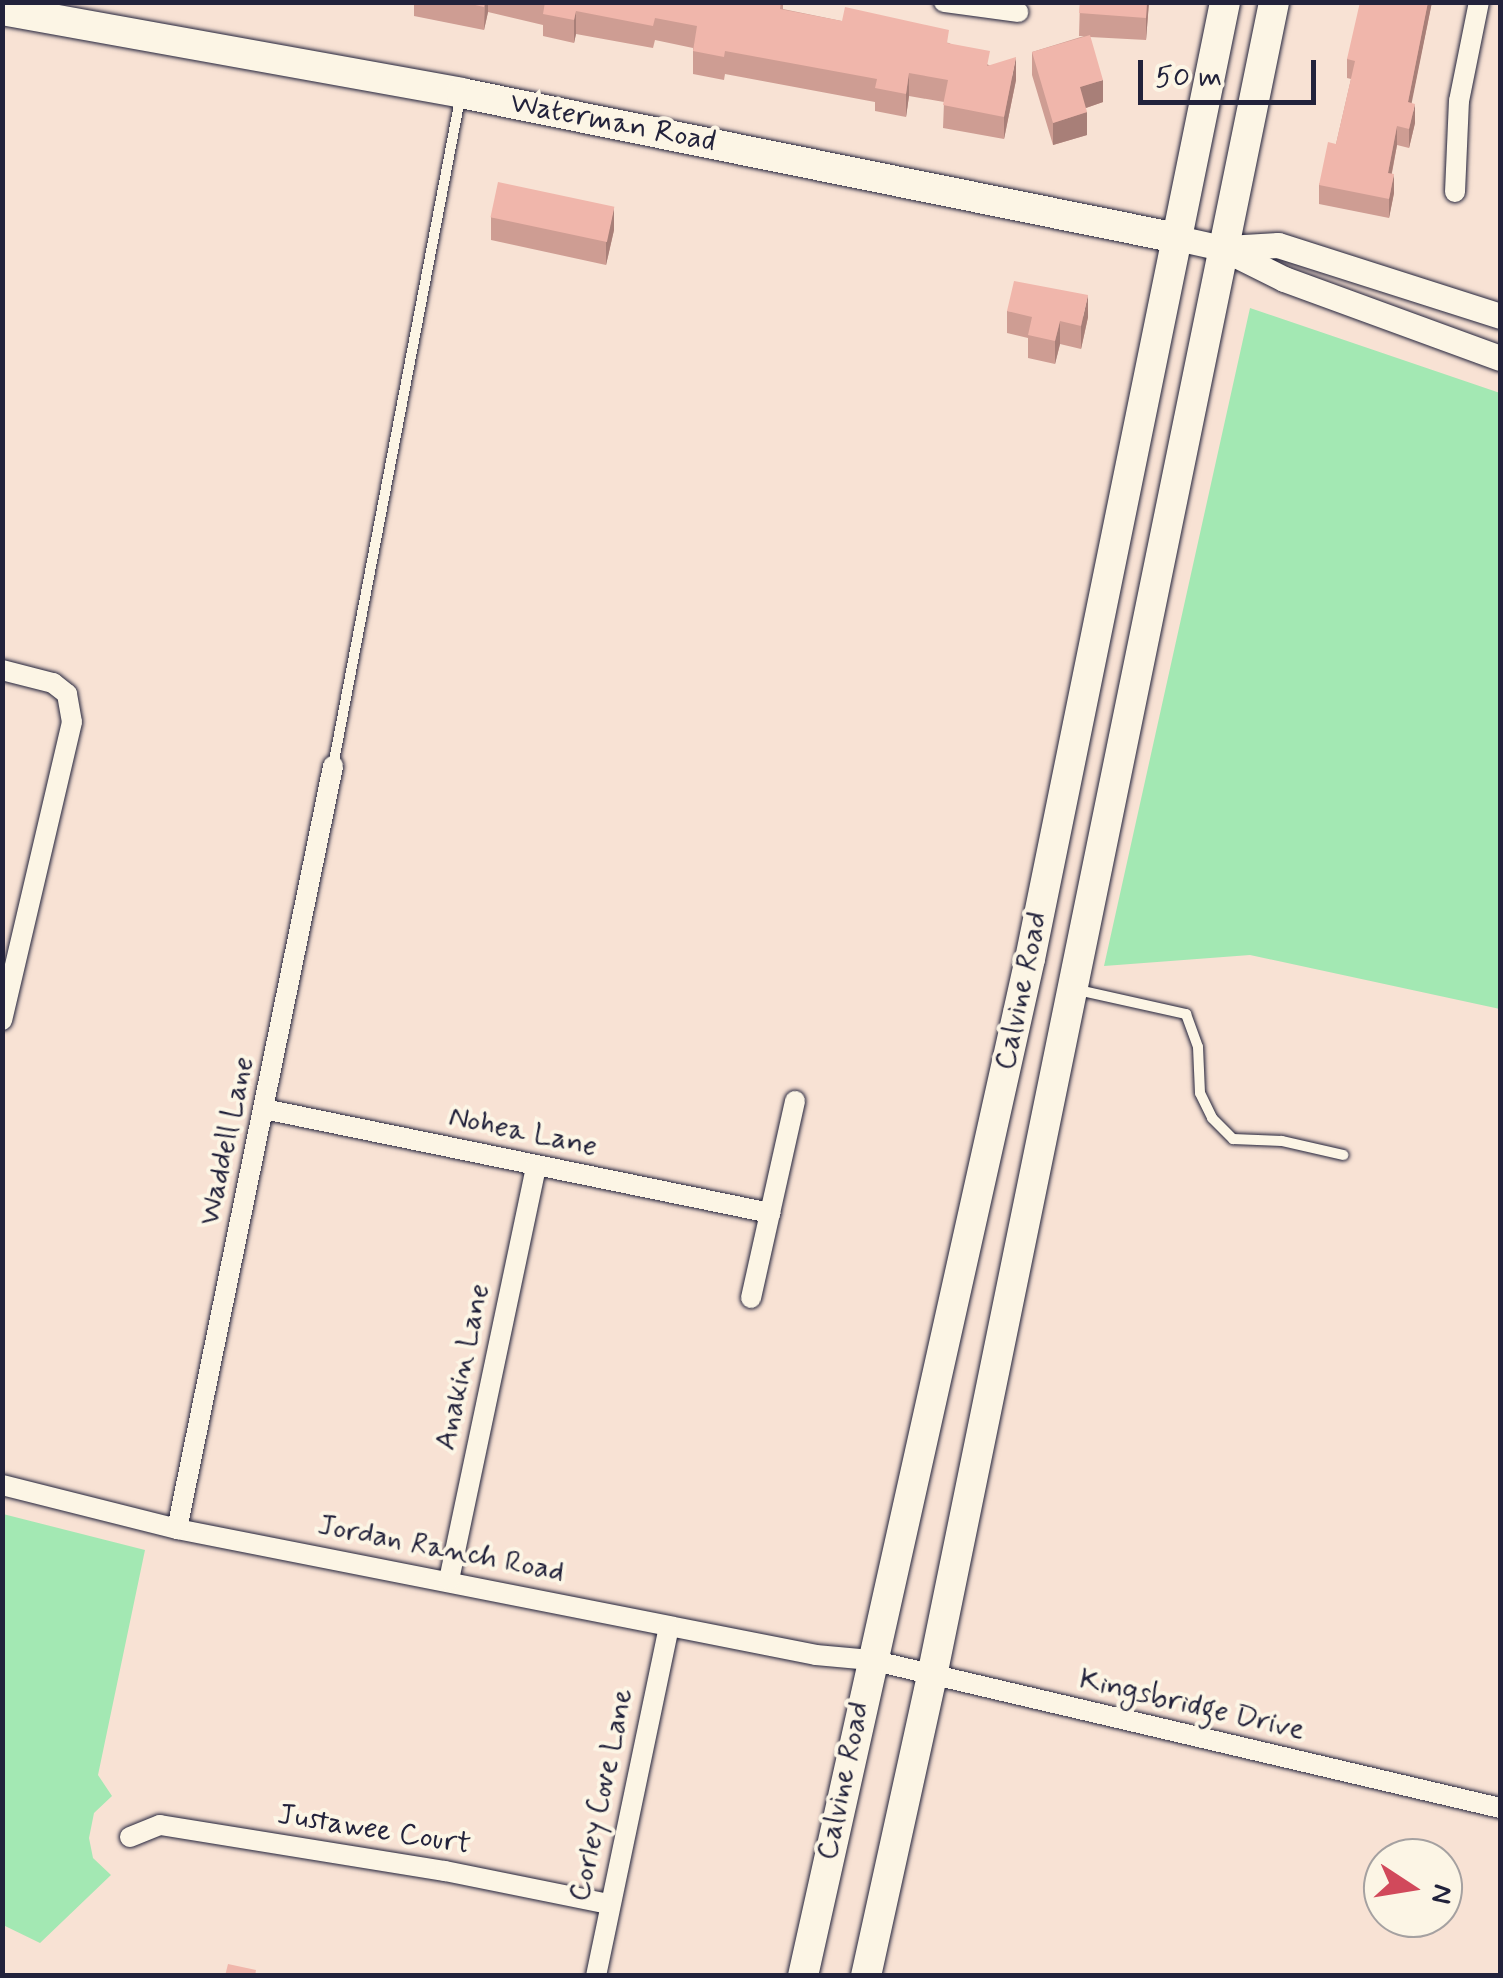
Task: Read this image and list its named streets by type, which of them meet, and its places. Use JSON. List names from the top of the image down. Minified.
{"streets":{"main road":["Waterman Road","Calvine Road"],"street":["Nohea Lane","Waddell Lane","Anakin Lane","Jordan Ranch Road","Kingsbridge Drive","Corley Cove Lane","Justawee Court"]},"crossings":[["Waterman Road","Calvine Road"],["Calvine Road","Jordan Ranch Road"],["Calvine Road","Kingsbridge Drive"],["Nohea Lane","Waddell Lane"],["Nohea Lane","Anakin Lane"],["Waddell Lane","Jordan Ranch Road"],["Anakin Lane","Jordan Ranch Road"],["Jordan Ranch Road","Kingsbridge Drive"],["Jordan Ranch Road","Corley Cove Lane"],["Corley Cove Lane","Justawee Court"]],"scale_bar":"50 m","north":"right"}
